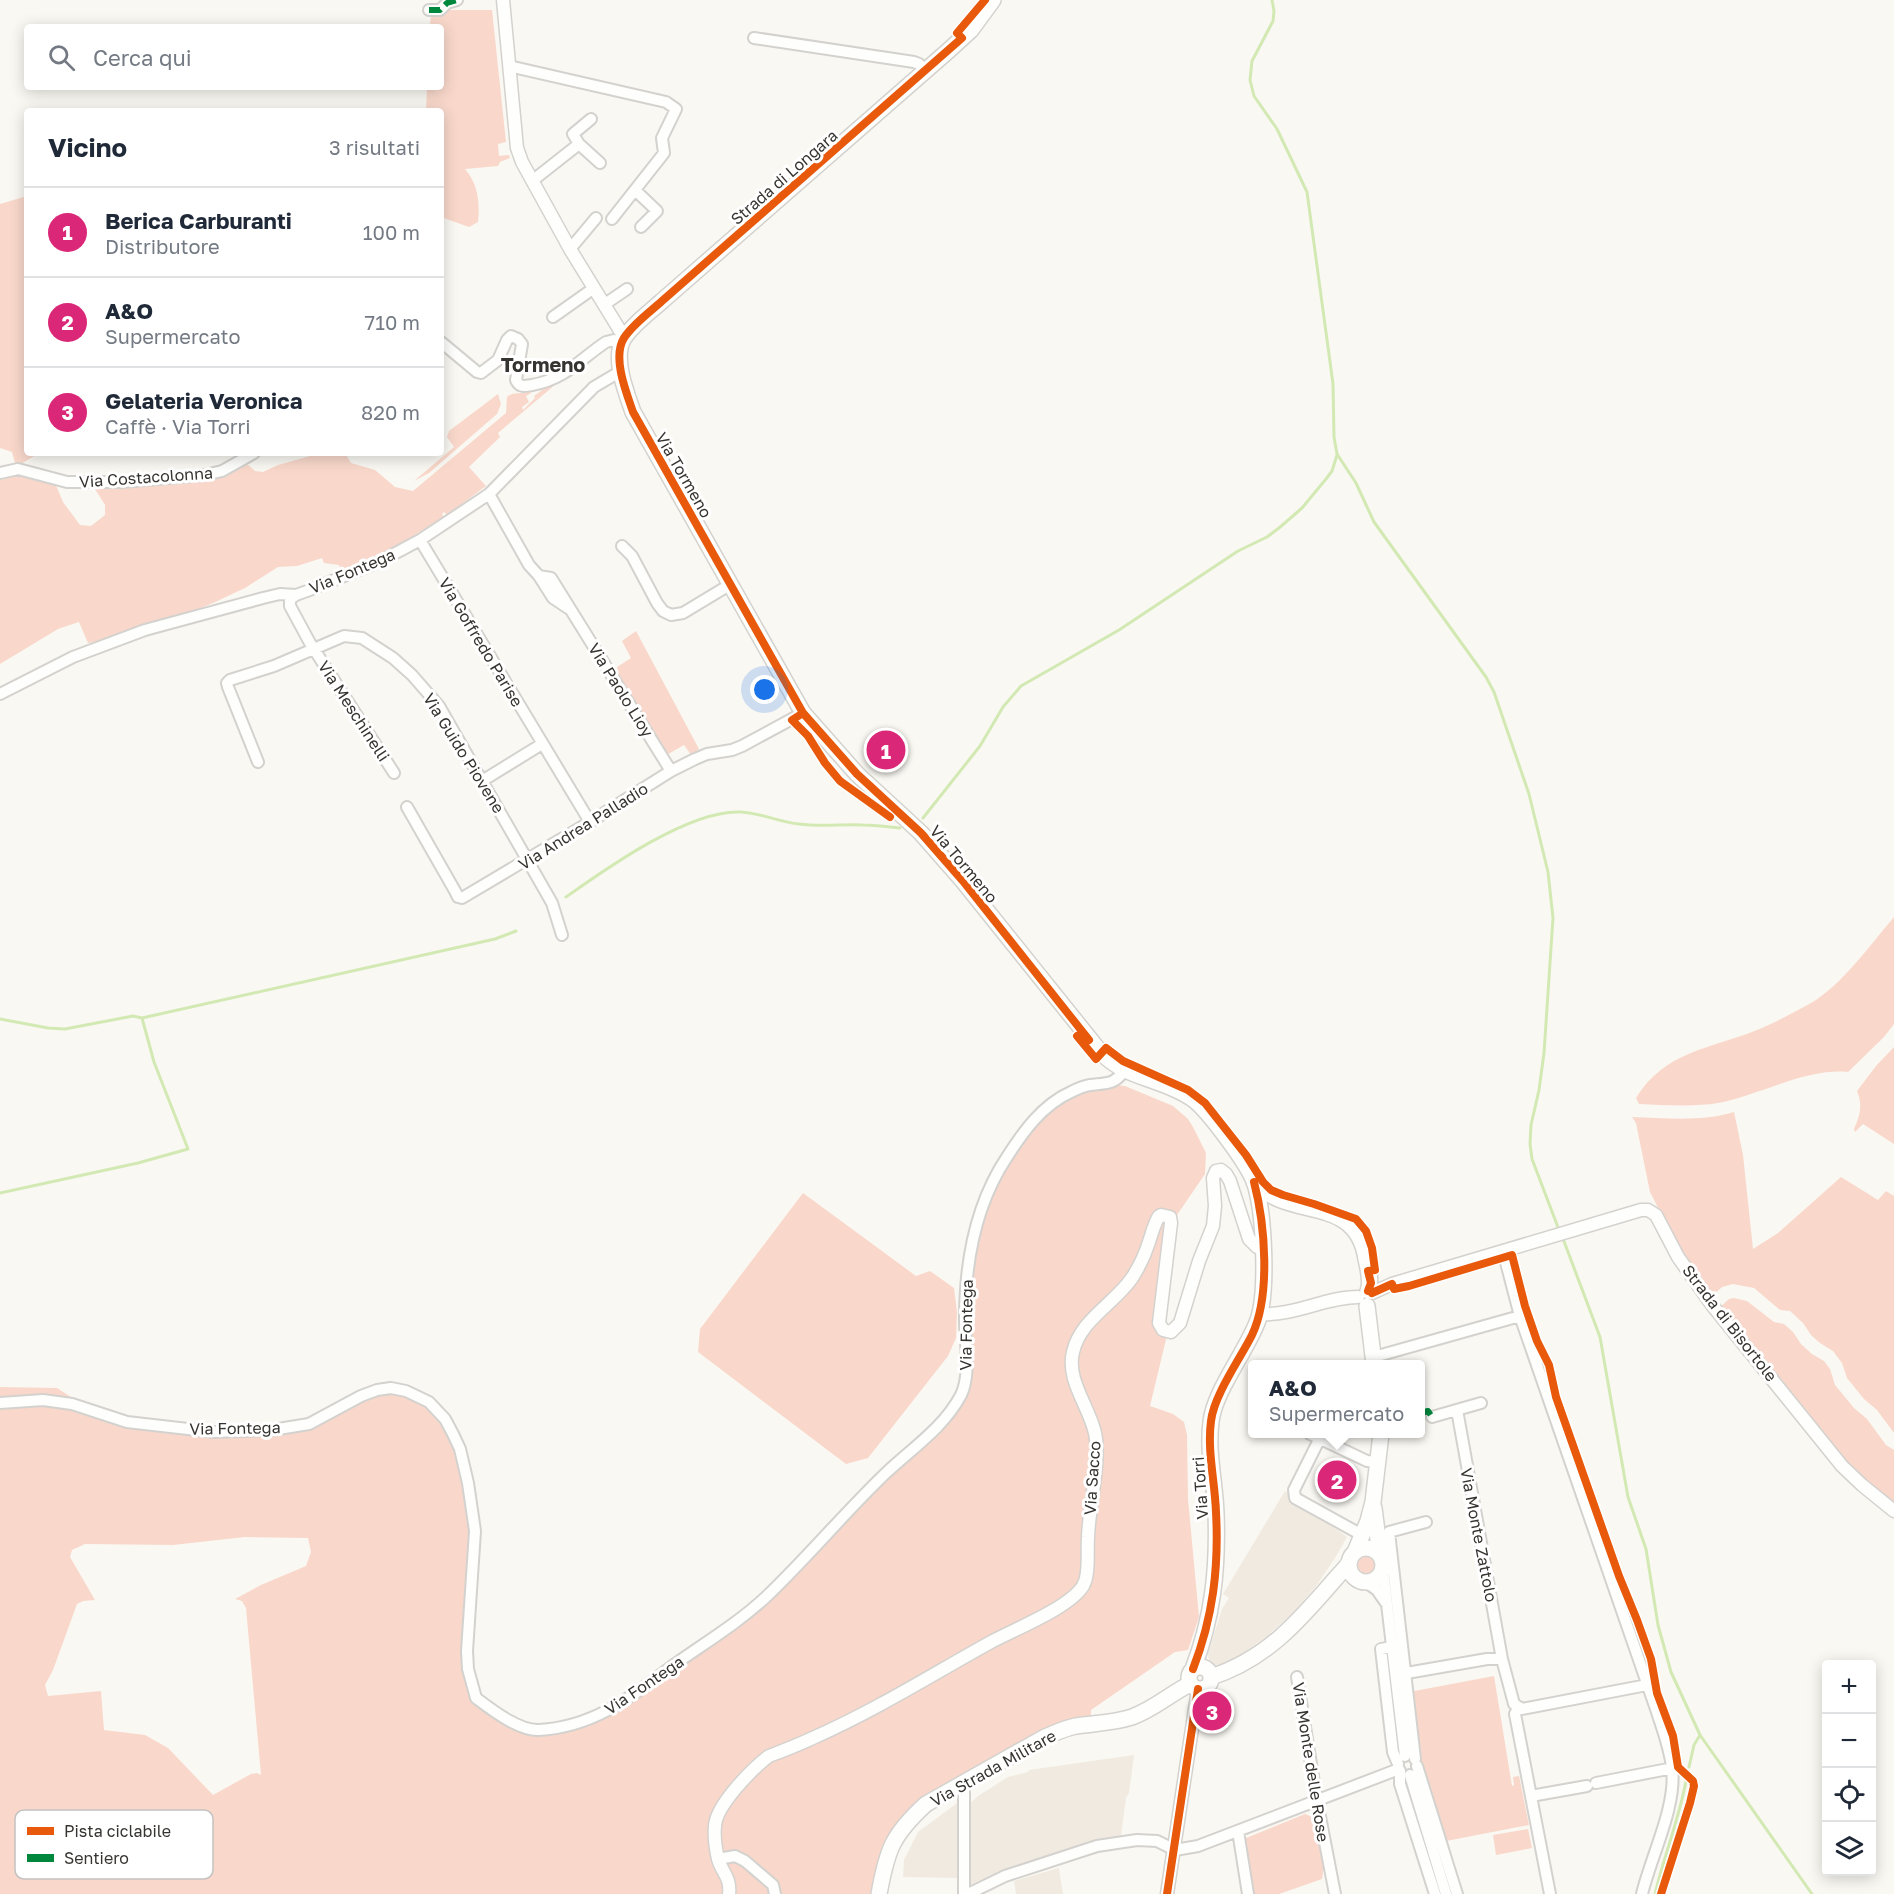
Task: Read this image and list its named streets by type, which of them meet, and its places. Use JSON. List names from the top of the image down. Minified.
{"streets":{"main road":["Strada di Longara","Via Tormeno","Via Torri","Via Strada Militare"],"street":["Via Costacolonna","Via Fontega","Via Goffredo Parise","Via Paolo Lioy","Via Meschinelli","Via Guido Piovene","Via Andrea Palladio","Strada di Bisortole","Via Sacco","Via Monte Zattolo","Via Monte delle Rose"]},"crossings":[["Strada di Longara","Via Tormeno"],["Via Tormeno","Via Fontega"],["Via Tormeno","Via Andrea Palladio"],["Via Tormeno","Strada di Bisortole"],["Via Tormeno","Via Sacco"],["Via Tormeno","Via Torri"],["Via Fontega","Via Goffredo Parise"],["Via Fontega","Via Paolo Lioy"],["Via Fontega","Via Meschinelli"],["Via Goffredo Parise","Via Andrea Palladio"],["Via Paolo Lioy","Via Andrea Palladio"],["Via Meschinelli","Via Guido Piovene"],["Via Guido Piovene","Via Andrea Palladio"],["Strada di Bisortole","Via Torri"],["Via Torri","Via Strada Militare"]],"districts":["Tormeno"],"legend":["Pista ciclabile","Sentiero"],"page":{"search":"Cerca qui","heading":["Vicino","3 risultati"],"list":[{"mark":"1","name":"Berica Carburanti","note":"Distributore","value":"100 m"},{"mark":"2","name":"A&O","note":"Supermercato","value":"710 m"},{"mark":"3","name":"Gelateria Veronica","note":"Caffè · Via Torri","value":"820 m"}],"pins":["1","2","3"],"popup":["A&O","Supermercato"],"map_buttons":["+","−"]}}
